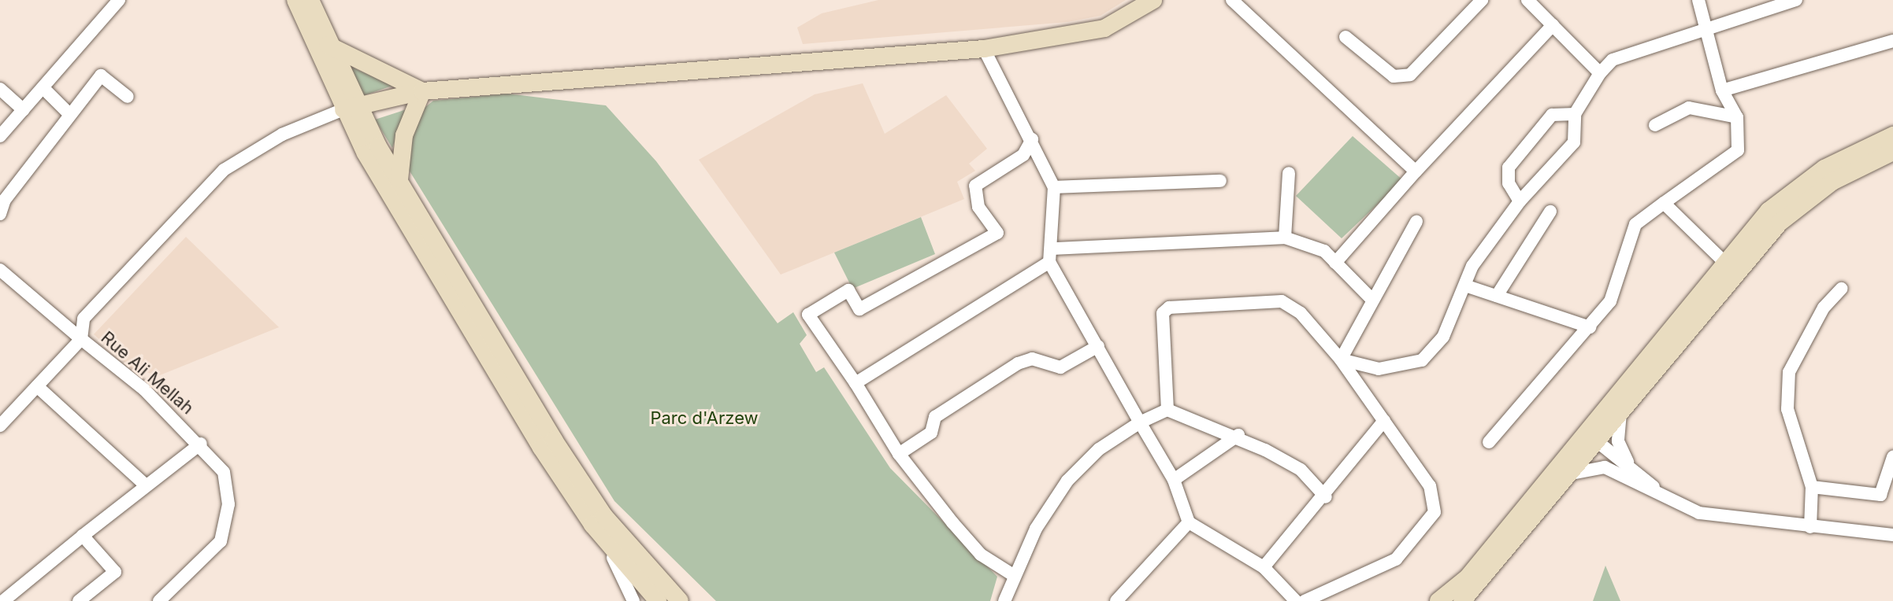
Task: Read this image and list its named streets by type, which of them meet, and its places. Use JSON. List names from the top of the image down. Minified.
{"streets":{"street":["Rue Ali Mellah"]},"parks":["Parc d'Arzew"]}
